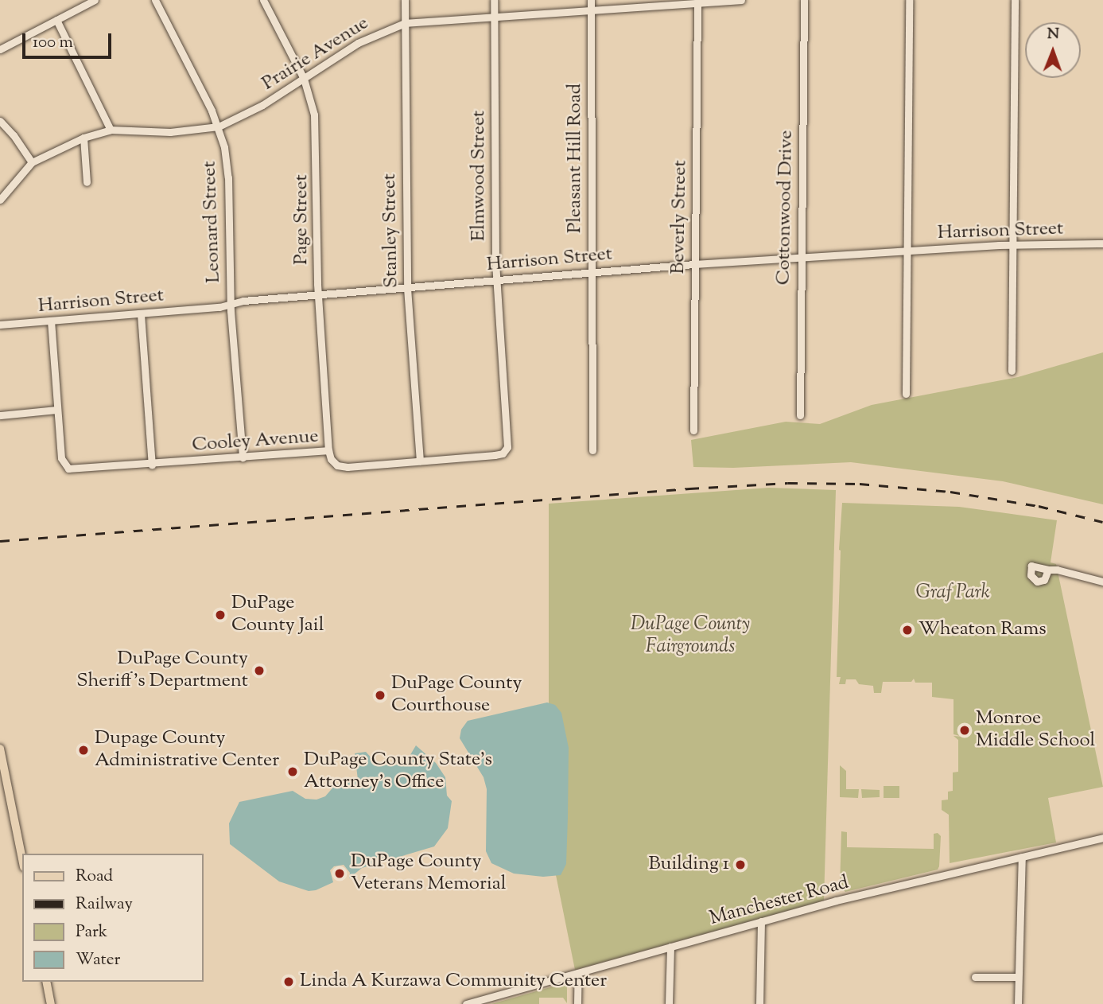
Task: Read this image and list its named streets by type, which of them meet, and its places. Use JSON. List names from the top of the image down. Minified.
{"streets":{"street":["Prairie Avenue","Pleasant Hill Road","Elmwood Street","Cottonwood Drive","Beverly Street","Page Street","Leonard Street","Stanley Street","Harrison Street","Cooley Avenue","Manchester Road"]},"crossings":[["Prairie Avenue","Pleasant Hill Road"],["Prairie Avenue","Elmwood Street"],["Prairie Avenue","Beverly Street"],["Prairie Avenue","Page Street"],["Prairie Avenue","Leonard Street"],["Prairie Avenue","Stanley Street"],["Pleasant Hill Road","Harrison Street"],["Elmwood Street","Harrison Street"],["Elmwood Street","Cooley Avenue"],["Cottonwood Drive","Harrison Street"],["Beverly Street","Harrison Street"],["Page Street","Harrison Street"],["Page Street","Cooley Avenue"],["Leonard Street","Harrison Street"],["Leonard Street","Cooley Avenue"],["Stanley Street","Harrison Street"],["Stanley Street","Cooley Avenue"]],"parks":["Graf Park","DuPage County Fairgrounds"],"places":["DuPage County Jail","Wheaton Rams","DuPage County Sheriff's Department","DuPage County Courthouse","Monroe Middle School","Dupage County Administrative Center","DuPage County State's Attorney's Office","Building 1","DuPage County Veterans Memorial","Linda A Kurzawa Community Center"],"legend":["Road","Railway","Park","Water"],"scale_bar":"100 m","north":"top"}
